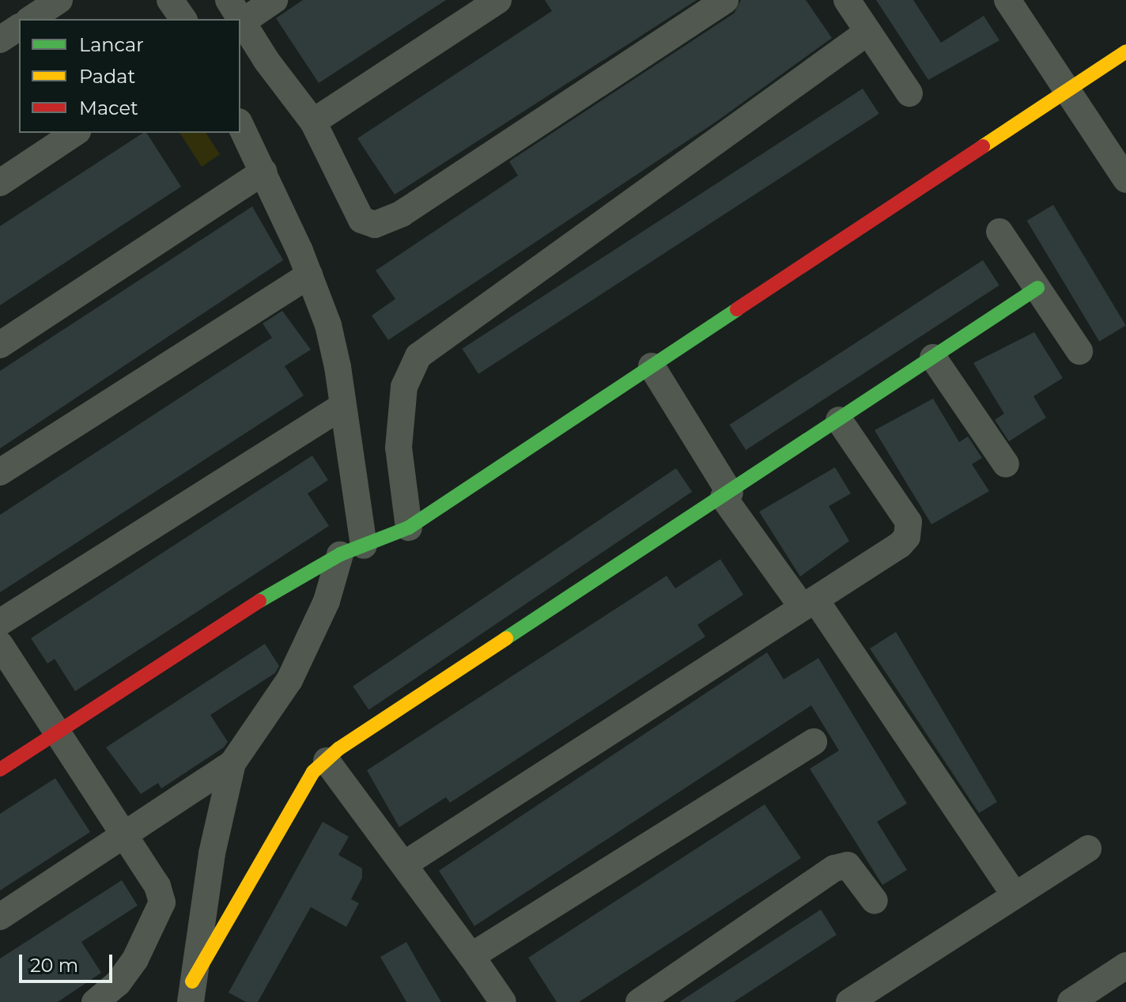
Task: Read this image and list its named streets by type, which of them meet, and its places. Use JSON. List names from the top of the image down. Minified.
{"legend":["Lancar","Padat","Macet"],"scale_bar":"20 m"}
